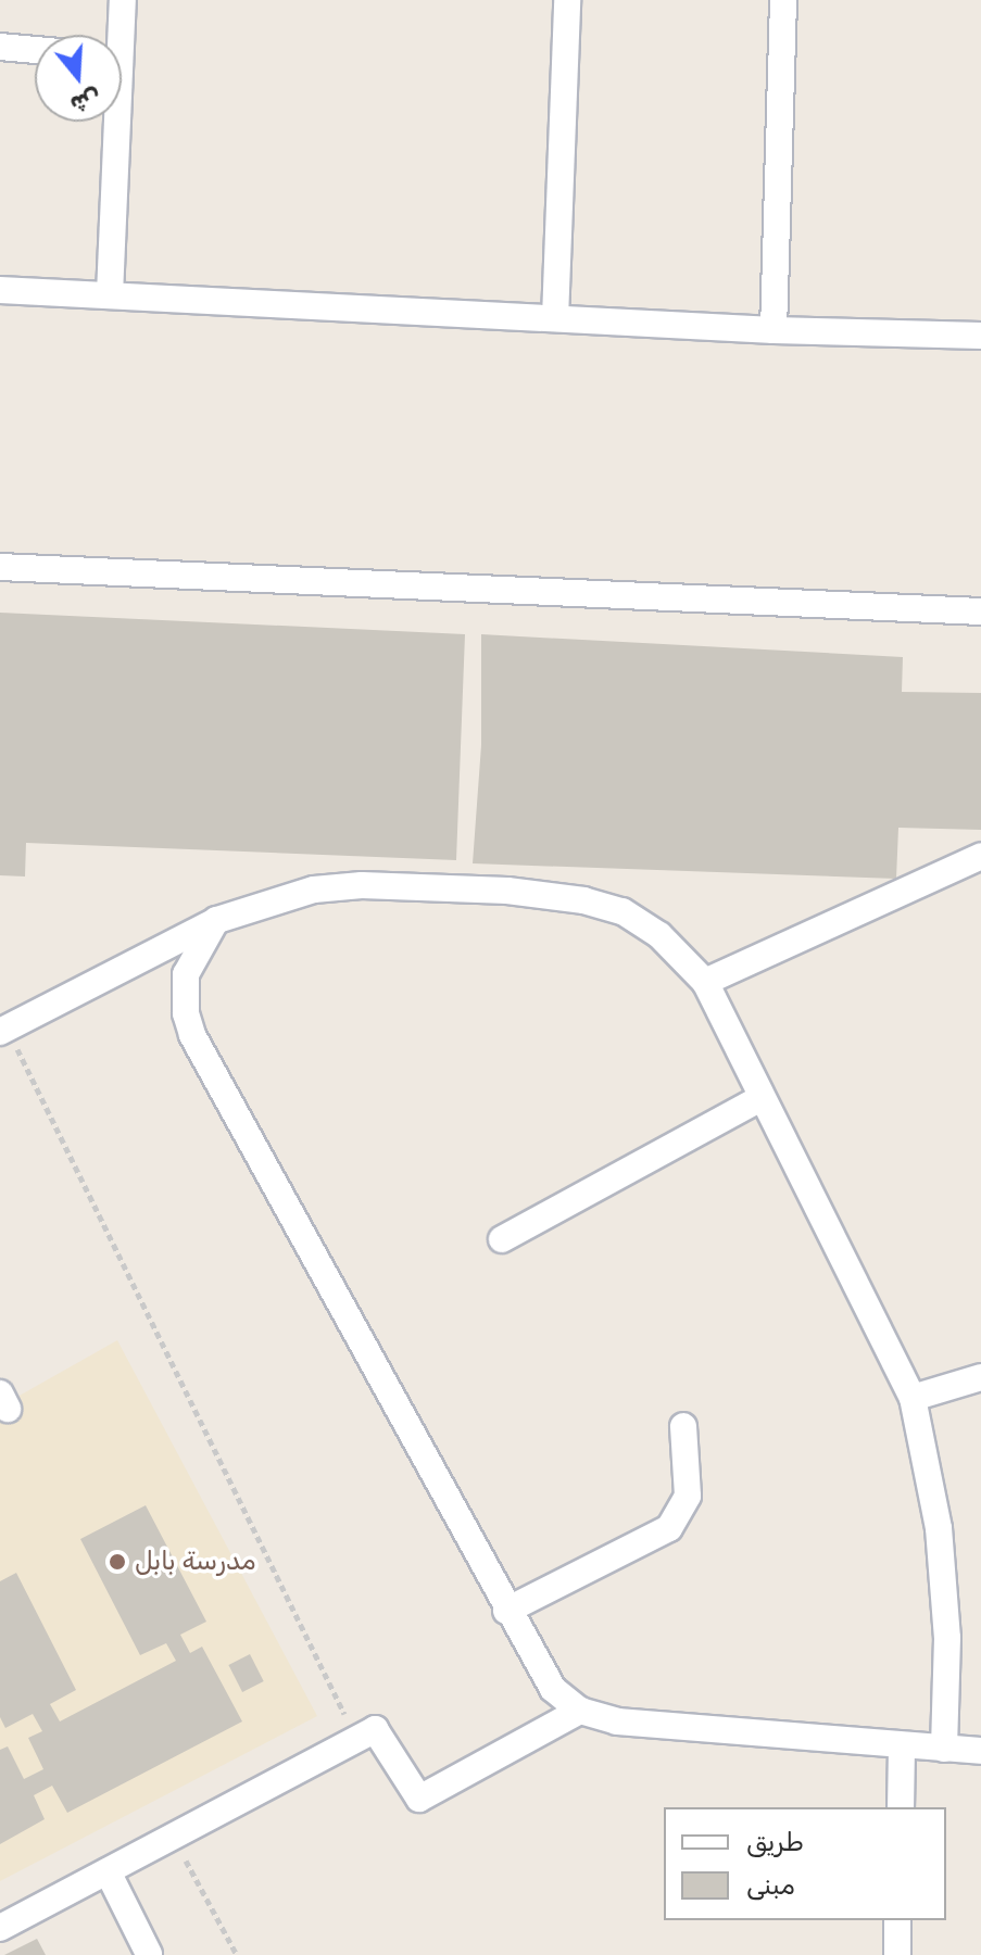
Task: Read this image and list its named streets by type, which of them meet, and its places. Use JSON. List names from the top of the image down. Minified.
{"places":["مدرسة بابل"],"legend":["طريق","مبنى"],"north":"bottom"}
